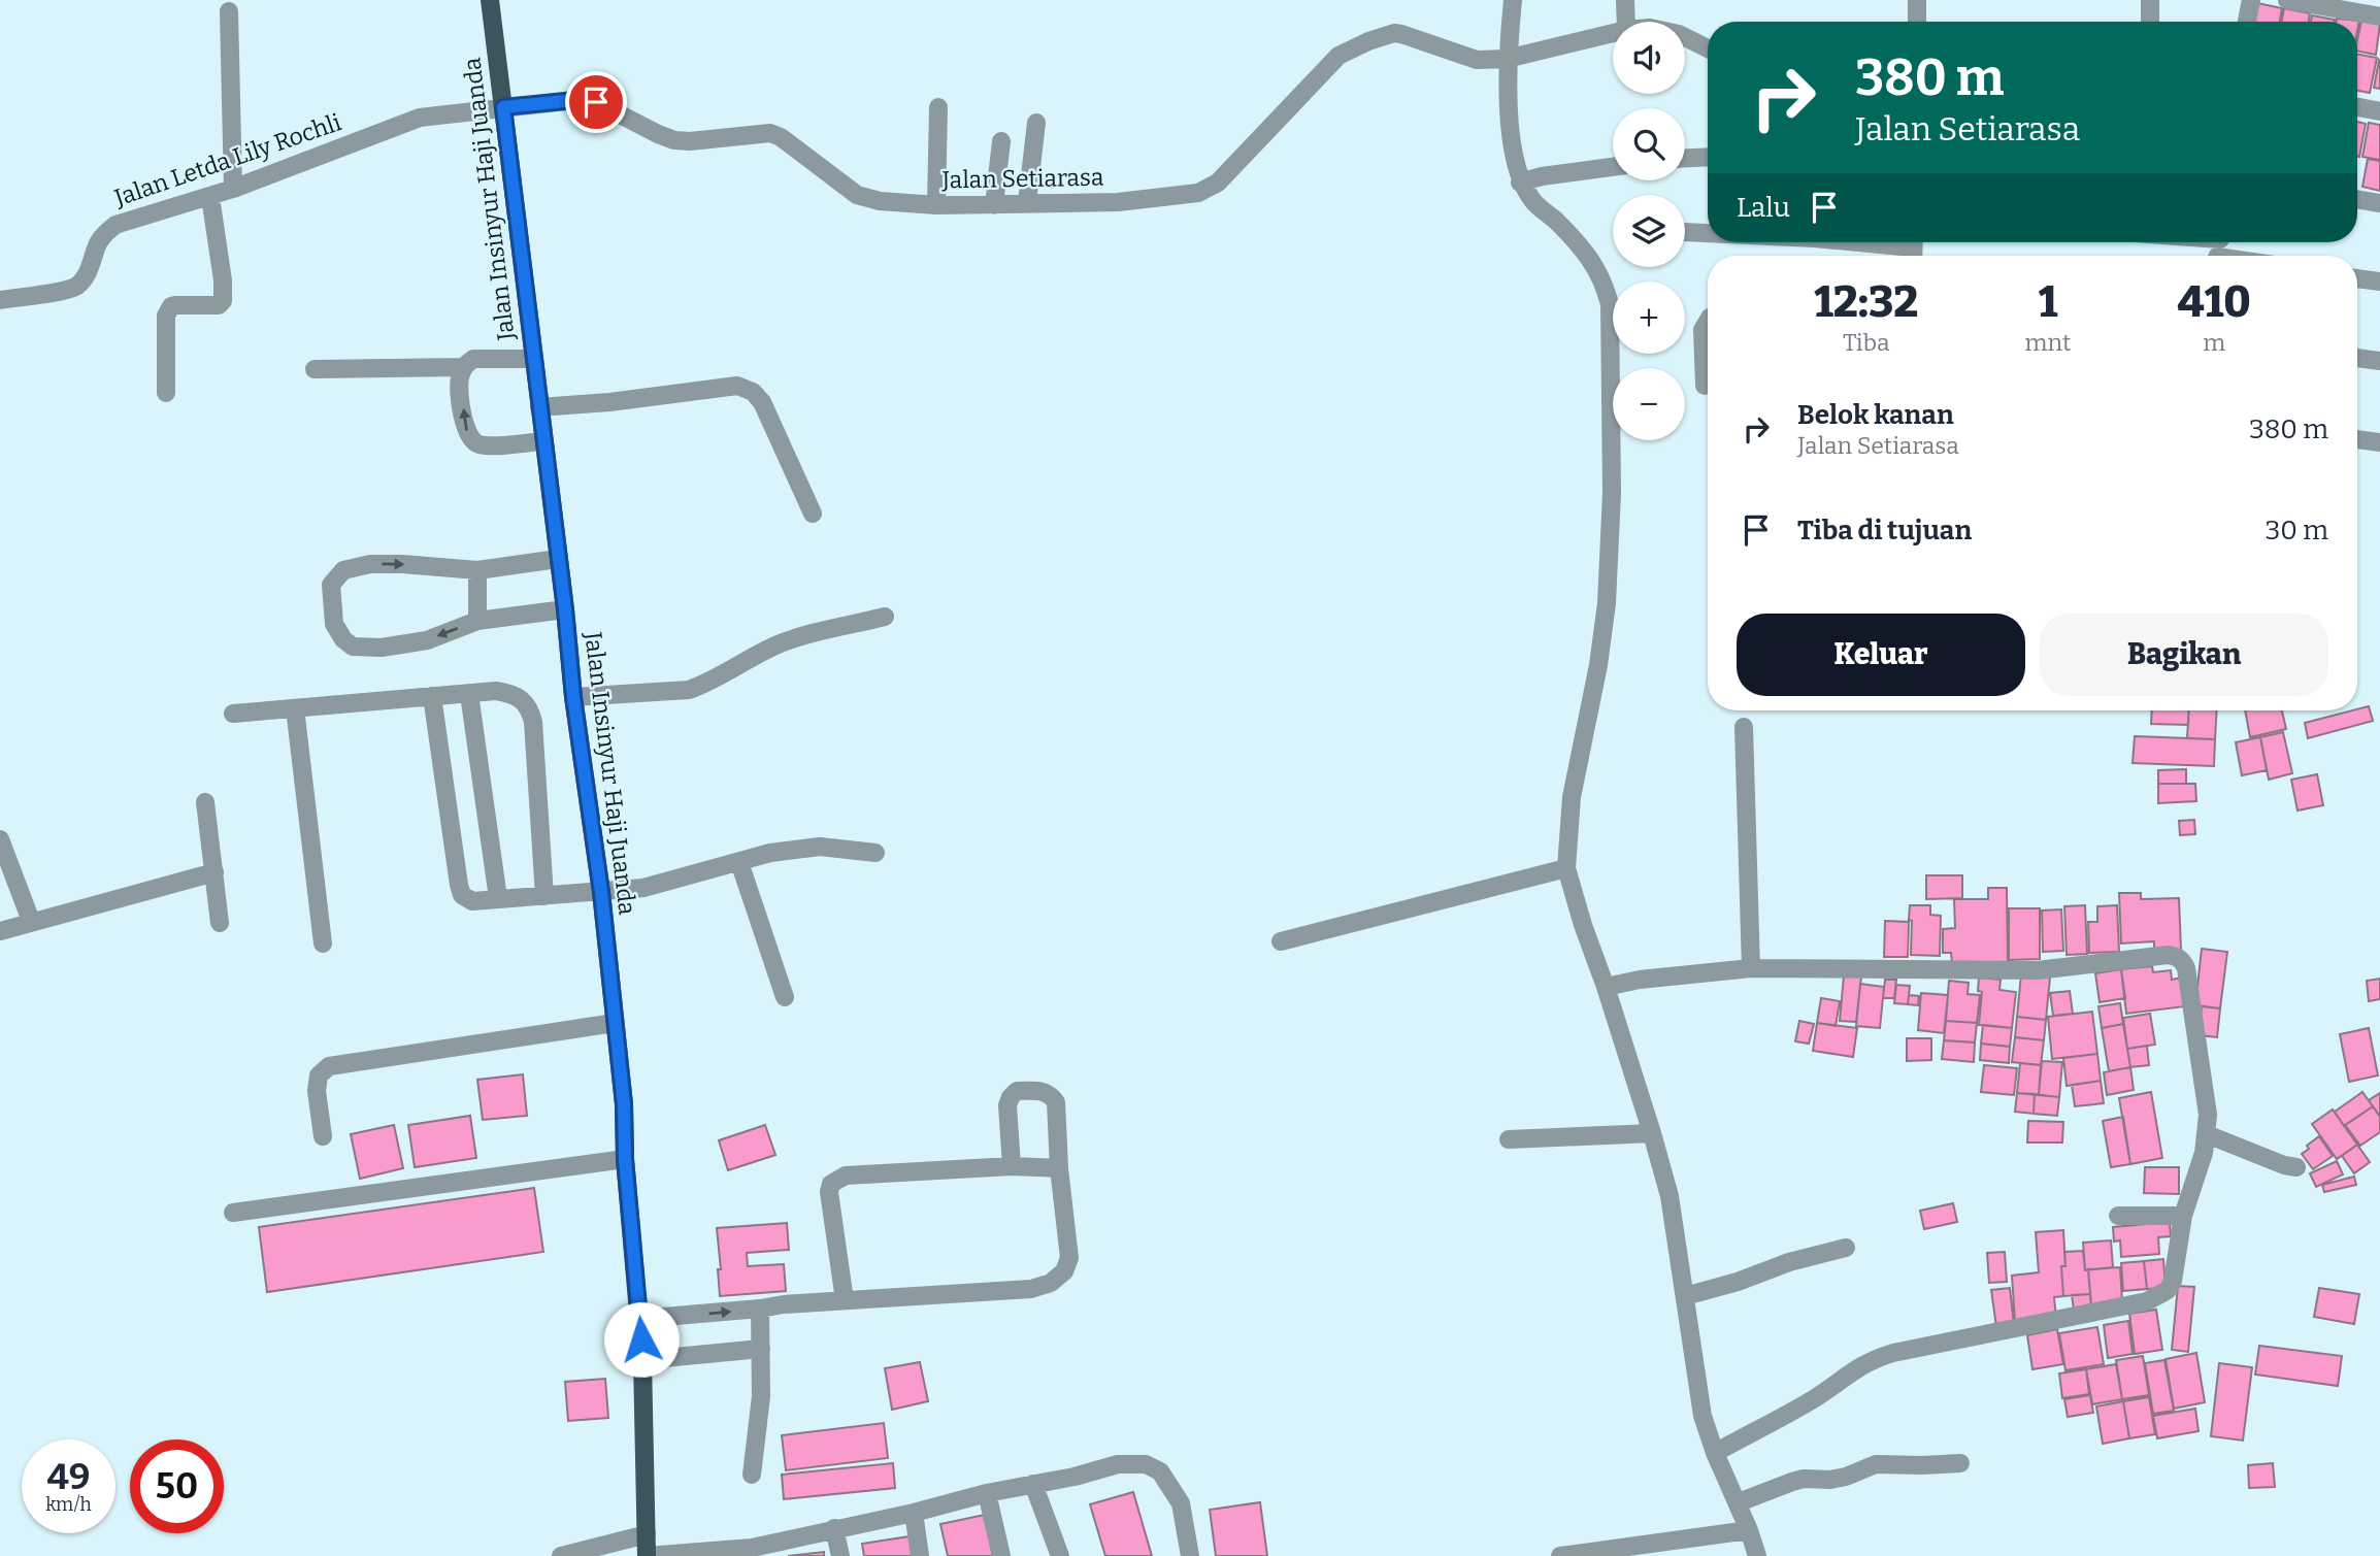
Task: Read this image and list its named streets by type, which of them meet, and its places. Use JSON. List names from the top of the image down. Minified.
{"streets":{"main road":["Jalan Insinyur Haji Juanda"],"street":["Jalan Letda Lily Rochli","Jalan Setiarasa"]},"crossings":[["Jalan Letda Lily Rochli","Jalan Setiarasa"],["Jalan Letda Lily Rochli","Jalan Insinyur Haji Juanda"],["Jalan Setiarasa","Jalan Insinyur Haji Juanda"]],"page":{"map_buttons":["+","−"],"turn":["380 m","Jalan Setiarasa"],"then":"Lalu","eta":["12:32","Tiba","1","mnt","410","m"],"list":[{"name":"Belok kanan","note":"Jalan Setiarasa","value":"380 m"},{"name":"Tiba di tujuan","value":"30 m"}],"buttons":["Keluar","Bagikan"],"speed":"49 km/h","limit":"50"}}
